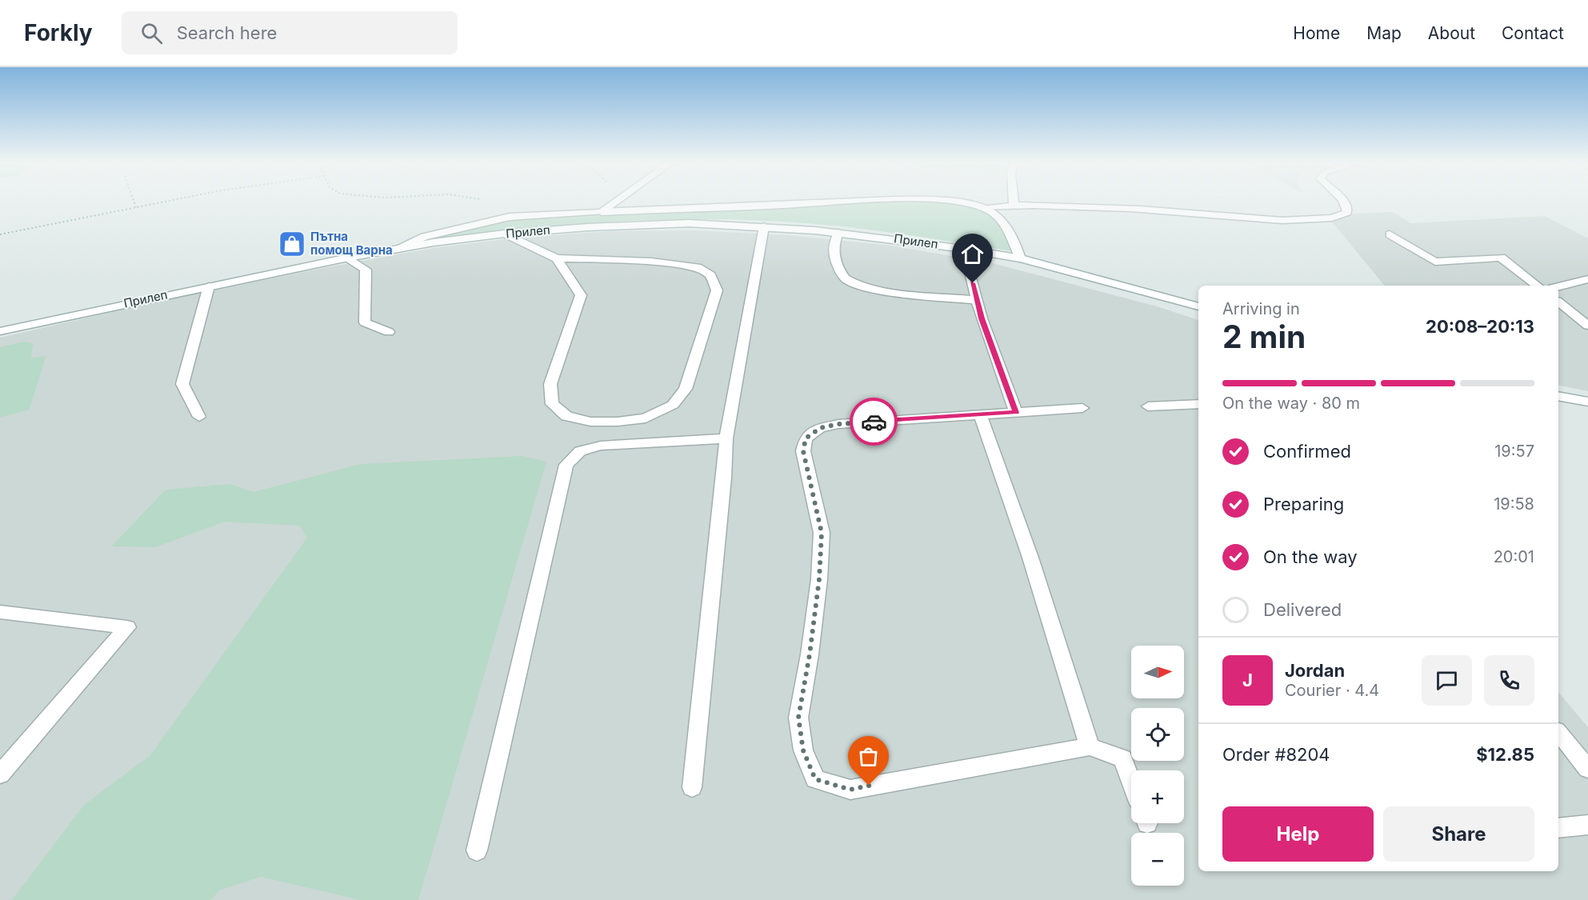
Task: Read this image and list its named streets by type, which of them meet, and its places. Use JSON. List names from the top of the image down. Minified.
{"streets":{"street":["Прилеп"]},"places":{"shop":["Пътна помощ Варна"]},"north":"right","page":{"header":"Forkly","search":"Search here","nav":["Home","Map","About","Contact"],"heading":["2 min","Arriving in","20:08–20:13"],"panel":["Jordan","Courier · 4.4","Order #8204","$12.85"],"bar":"On the way · 80 m","list":[["Confirmed","19:57"],["Preparing","19:58"],["On the way","20:01"],"Delivered"],"map_buttons":["+","−"],"round":"J","buttons":["Help","Share"]}}
